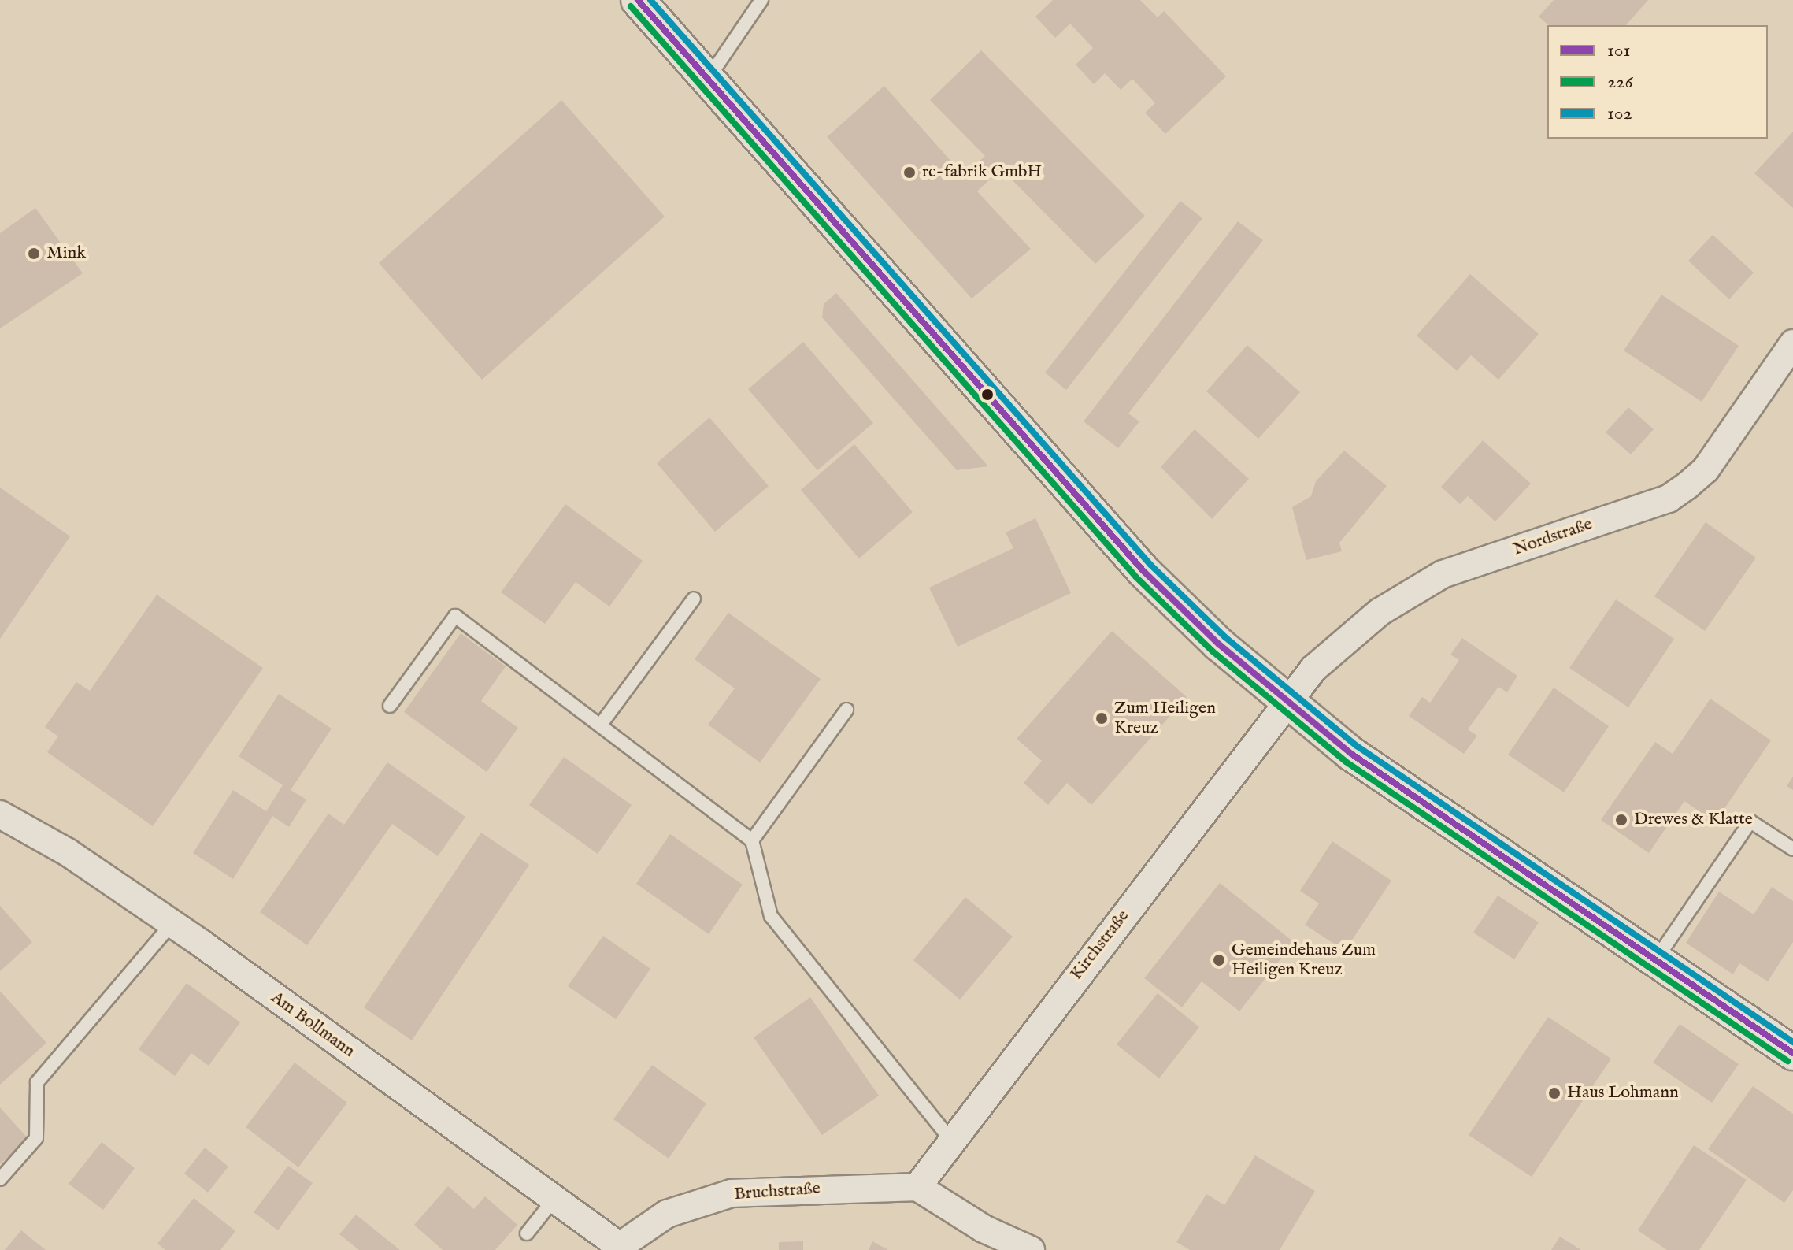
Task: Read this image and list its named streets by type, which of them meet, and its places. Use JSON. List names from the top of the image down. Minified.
{"streets":{"street":["Nordstraße","Kirchstraße","Am Bollmann","Bruchstraße"]},"crossings":[["Nordstraße","Kirchstraße"],["Kirchstraße","Bruchstraße"],["Am Bollmann","Bruchstraße"]],"places":["rc-fabrik GmbH","Mink","Zum Heiligen Kreuz","Drewes & Klatte","Gemeindehaus Zum Heiligen Kreuz","Haus Lohmann"],"lines":["transit line 101","transit line 102","transit line 226"],"legend":["101","226","102"]}
